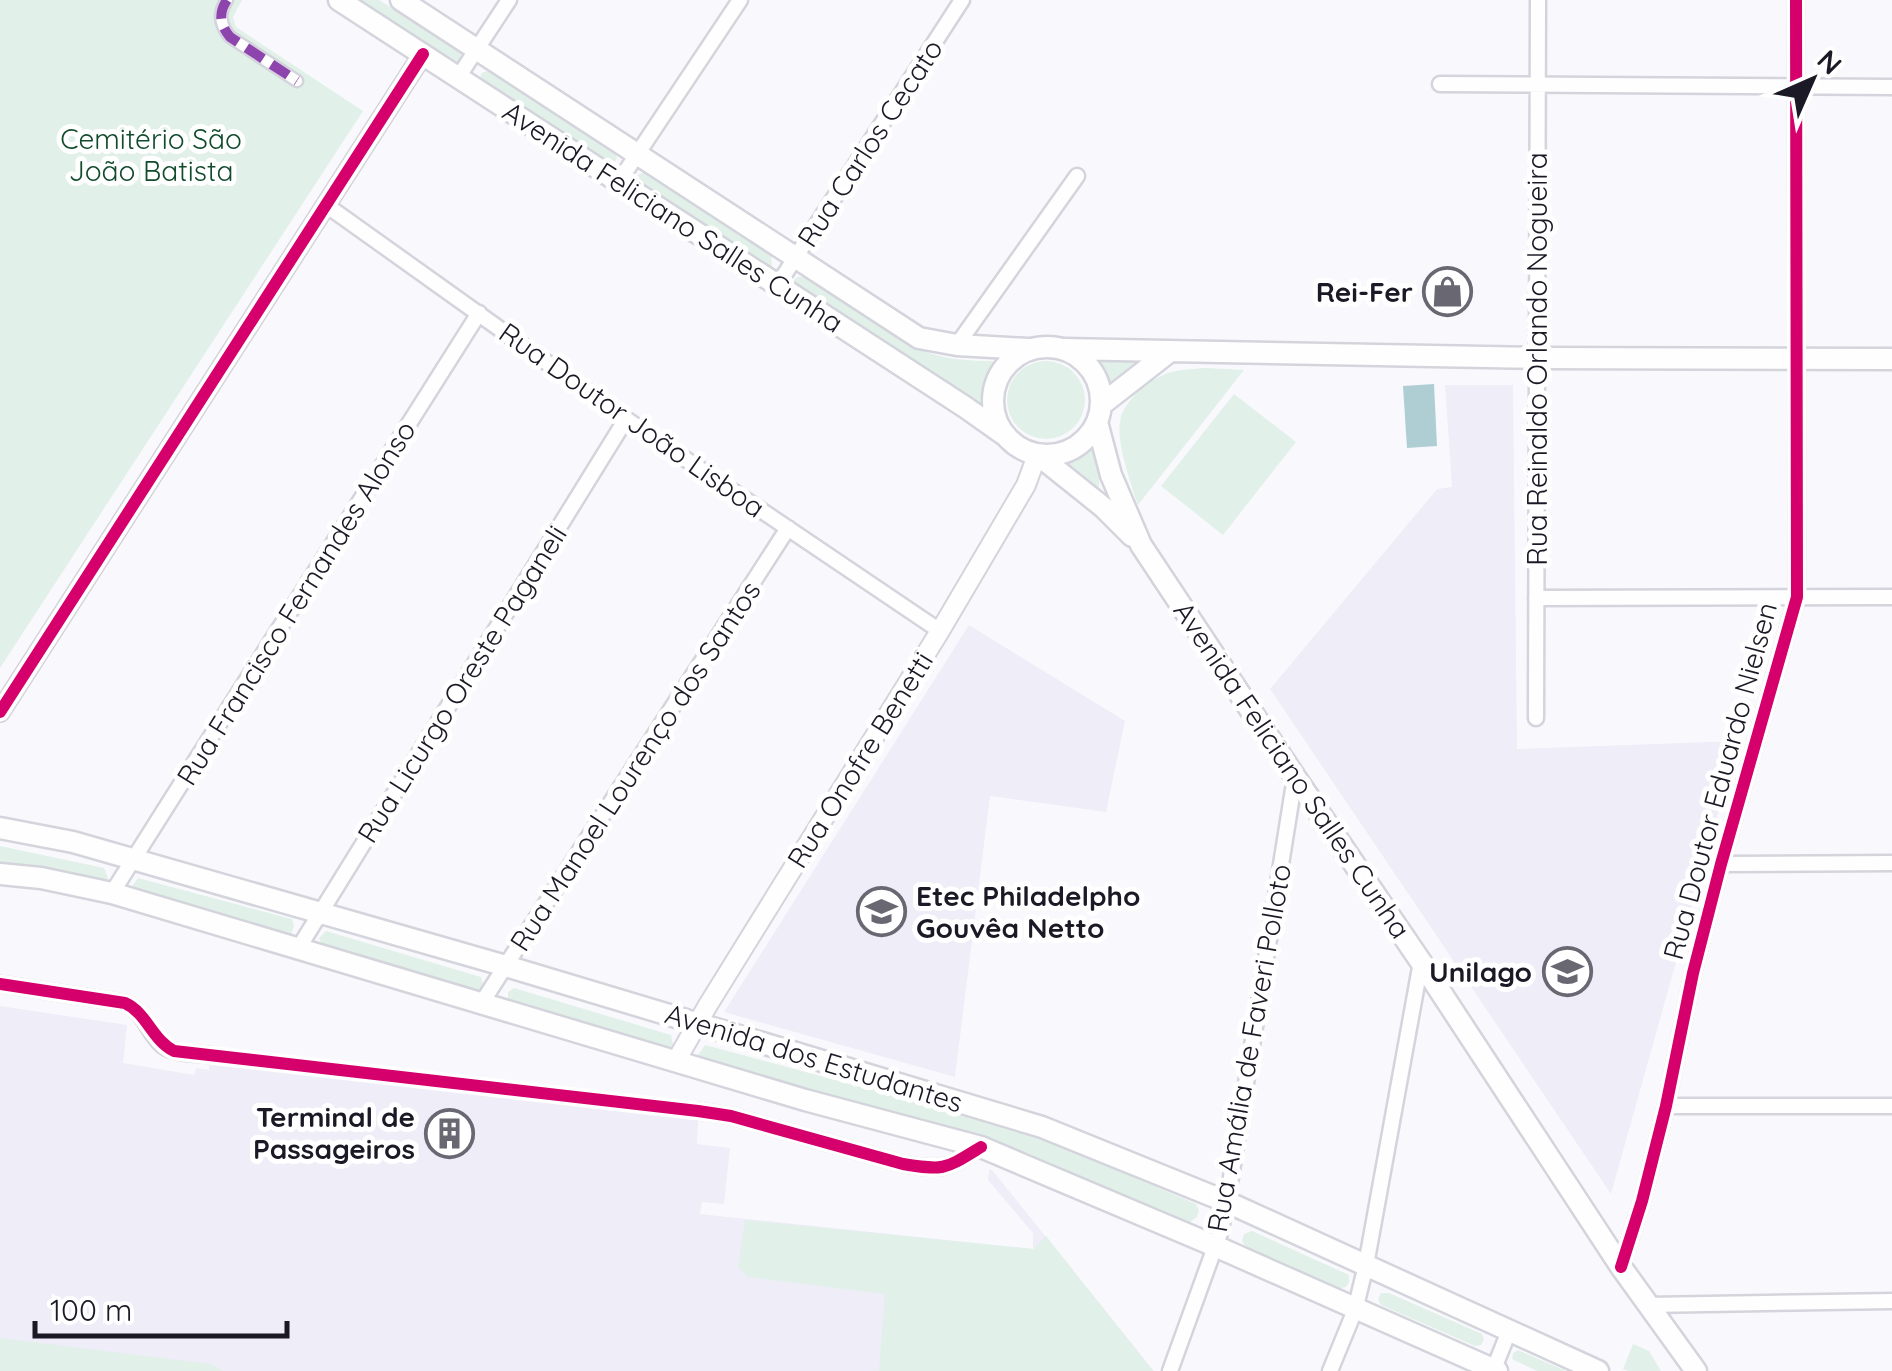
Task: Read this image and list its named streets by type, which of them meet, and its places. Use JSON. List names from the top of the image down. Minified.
{"streets":{"main road":["Avenida Feliciano Salles Cunha","Avenida dos Estudantes"],"street":["Rua Carlos Cecato","Rua Reinaldo Orlando Nogueira","Rua Doutor João Lisboa","Rua Francisco Fernandes Alonso","Rua Licurgo Oreste Paganeli","Rua Onofre Benetti","Rua Manoel Lourenço dos Santos","Rua Doutor Eduardo Nielsen","Rua Amália de Faveri Polloto"]},"crossings":[["Rua Carlos Cecato","Avenida Feliciano Salles Cunha"],["Avenida Feliciano Salles Cunha","Rua Onofre Benetti"],["Avenida Feliciano Salles Cunha","Rua Doutor Eduardo Nielsen"],["Avenida Feliciano Salles Cunha","Rua Amália de Faveri Polloto"],["Rua Doutor João Lisboa","Rua Francisco Fernandes Alonso"],["Rua Doutor João Lisboa","Rua Licurgo Oreste Paganeli"],["Rua Doutor João Lisboa","Rua Onofre Benetti"],["Rua Doutor João Lisboa","Rua Manoel Lourenço dos Santos"],["Rua Francisco Fernandes Alonso","Avenida dos Estudantes"],["Rua Licurgo Oreste Paganeli","Avenida dos Estudantes"],["Rua Onofre Benetti","Avenida dos Estudantes"],["Rua Manoel Lourenço dos Santos","Avenida dos Estudantes"],["Rua Amália de Faveri Polloto","Avenida dos Estudantes"]],"parks":["Cemitério São João Batista"],"places":{"shop":["Rei-Fer"],"school or university":["Etec Philadelpho Gouvêa Netto","Unilago"],"building":["Terminal de Passageiros"]},"scale_bar":"100 m","north":"top right"}
